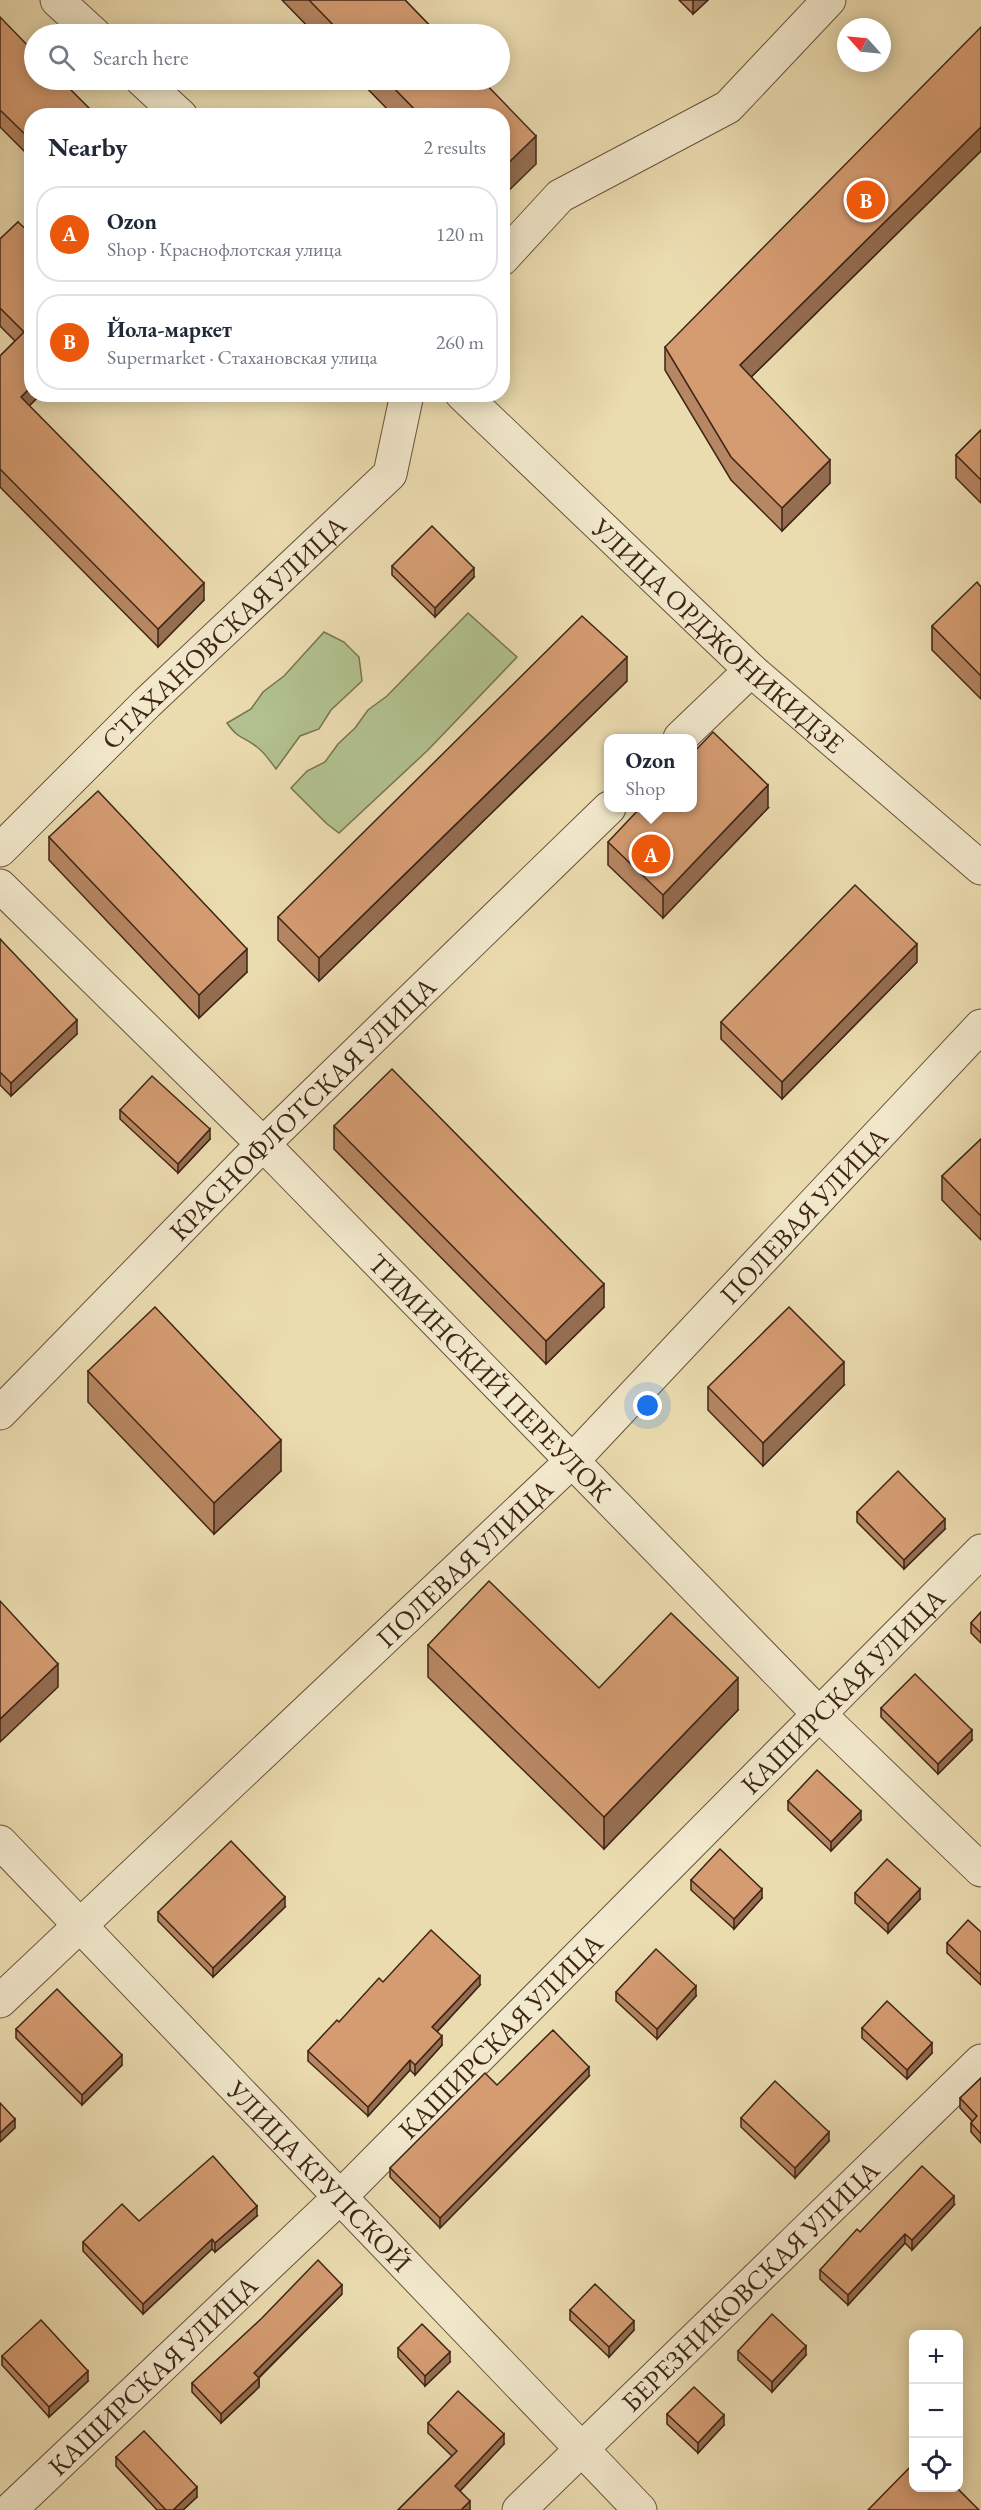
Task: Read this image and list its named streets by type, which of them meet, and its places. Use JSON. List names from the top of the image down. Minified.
{"streets":{"street":["СТАХАНОВСКАЯ УЛИЦА","УЛИЦА ОРДЖОНИКИДЗЕ","КРАСНОФЛОТСКАЯ УЛИЦА","ПОЛЕВАЯ УЛИЦА","ТИМИНСКИЙ ПЕРЕУЛОК","КАШИРСКАЯ УЛИЦА","УЛИЦА КРУПСКОЙ","БЕРЕЗНИКОВСКАЯ УЛИЦА"]},"crossings":[["КРАСНОФЛОТСКАЯ УЛИЦА","ТИМИНСКИЙ ПЕРЕУЛОК"],["ПОЛЕВАЯ УЛИЦА","ТИМИНСКИЙ ПЕРЕУЛОК"],["ПОЛЕВАЯ УЛИЦА","УЛИЦА КРУПСКОЙ"],["ТИМИНСКИЙ ПЕРЕУЛОК","КАШИРСКАЯ УЛИЦА"],["КАШИРСКАЯ УЛИЦА","УЛИЦА КРУПСКОЙ"],["УЛИЦА КРУПСКОЙ","БЕРЕЗНИКОВСКАЯ УЛИЦА"]],"north":"top left","page":{"search":"Search here","heading":["Nearby","2 results"],"pins":["B","A"],"list":[{"mark":"A","name":"Ozon","note":"Shop · Краснофлотская улица","value":"120 m"},{"mark":"B","name":"Йола-маркет","note":"Supermarket · Стахановская улица","value":"260 m"}],"popup":["Ozon","Shop"],"map_buttons":["+","−"]}}
